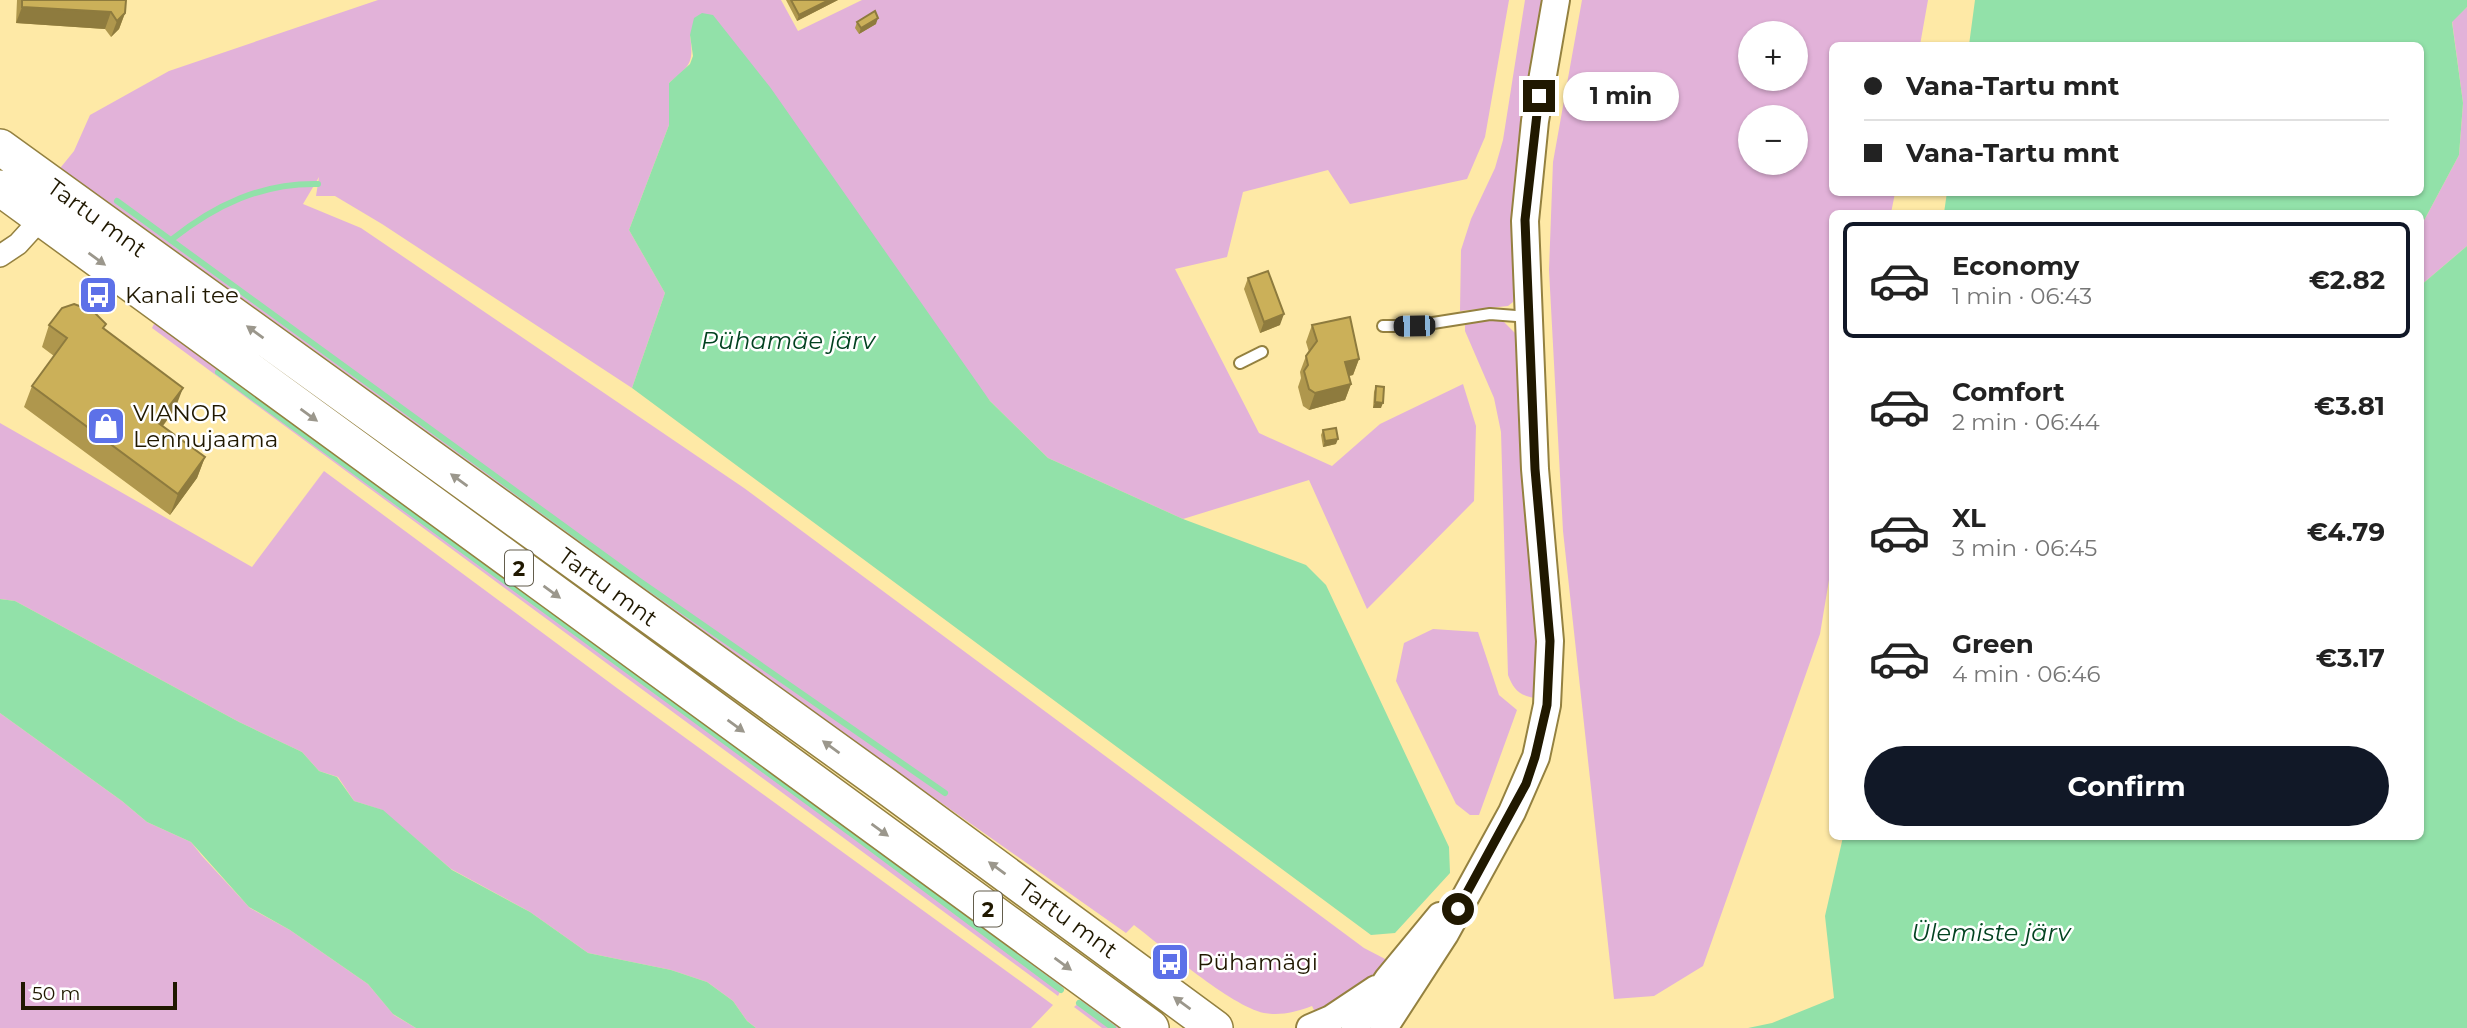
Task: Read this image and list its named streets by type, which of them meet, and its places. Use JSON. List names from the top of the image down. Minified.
{"streets":{"highway":["Tartu mnt","2"]},"water":["Pühamäe järv","Ülemiste järv"],"places":{"bus stop":["Kanali tee","Pühamägi"],"shop":["VIANOR Lennujaama"]},"scale_bar":"50 m","page":{"map_buttons":["+","−"],"banner":["Vana-Tartu mnt","Vana-Tartu mnt"],"bubble":"1 min","list":[{"name":"Economy","note":"1 min · 06:43","value":"€2.82"},{"name":"Comfort","note":"2 min · 06:44","value":"€3.81"},{"name":"XL","note":"3 min · 06:45","value":"€4.79"},{"name":"Green","note":"4 min · 06:46","value":"€3.17"}],"buttons":"Confirm","scale":"50 m"}}
